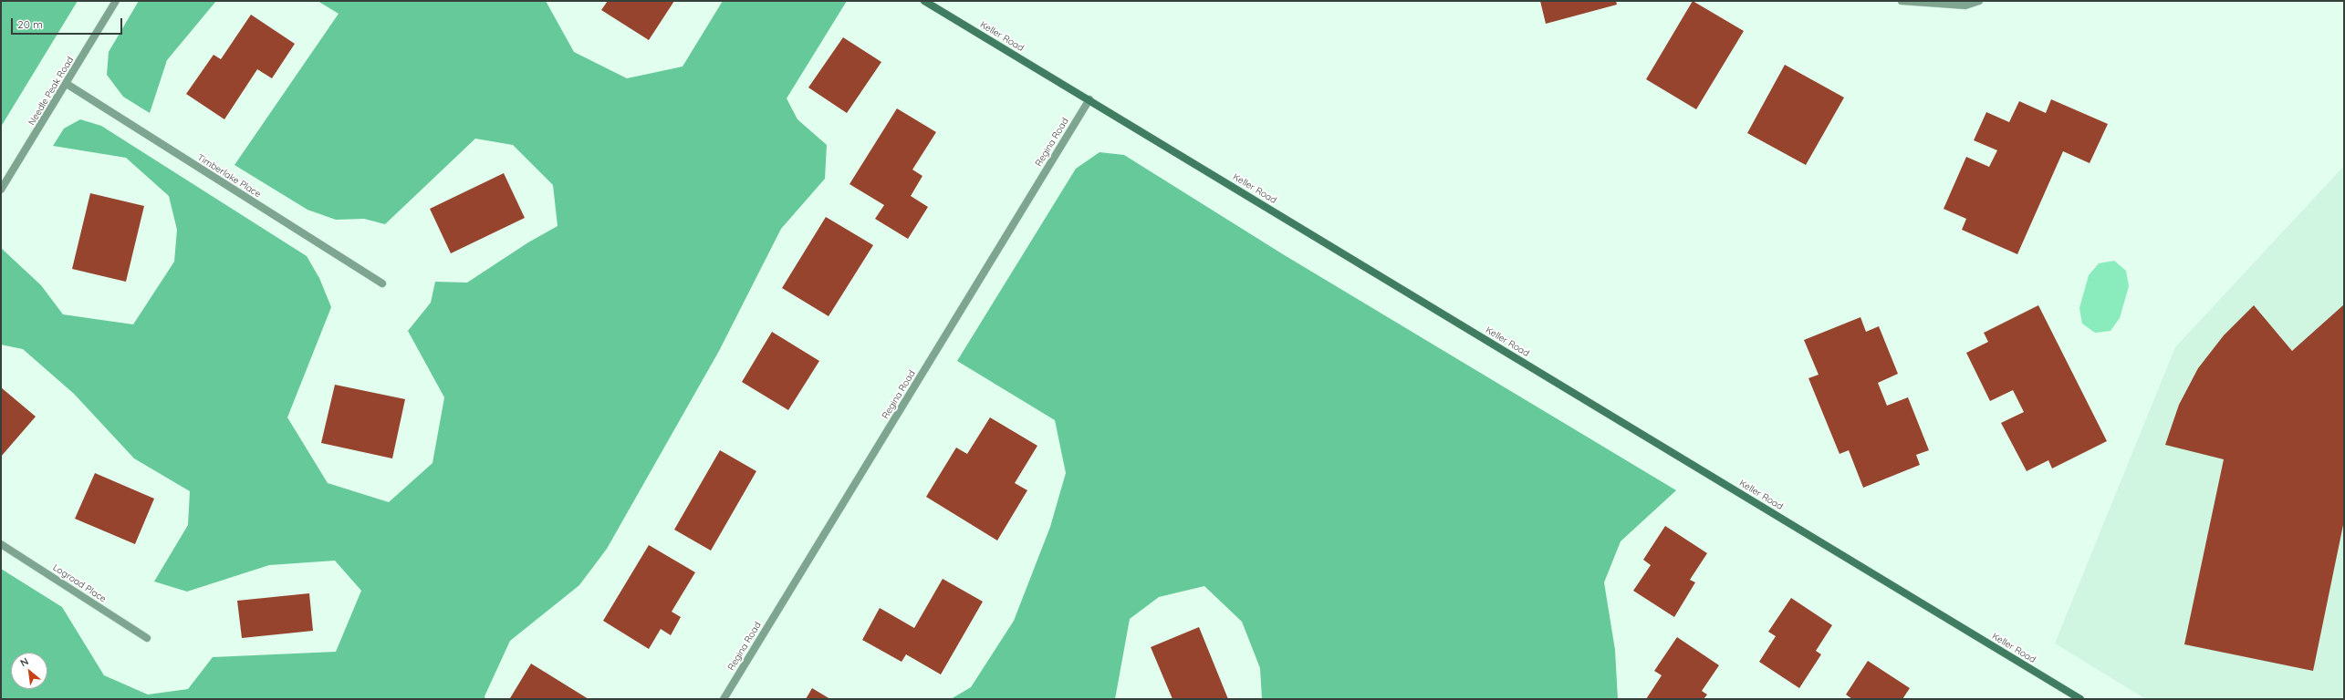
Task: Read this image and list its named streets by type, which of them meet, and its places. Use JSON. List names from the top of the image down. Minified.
{"streets":{"street":["Keller Road","Needle Peak Road","Regina Road","Timberlake Place","Logroad Place"]},"crossings":[["Keller Road","Regina Road"],["Needle Peak Road","Timberlake Place"]],"scale_bar":"20 m","north":"top left"}
